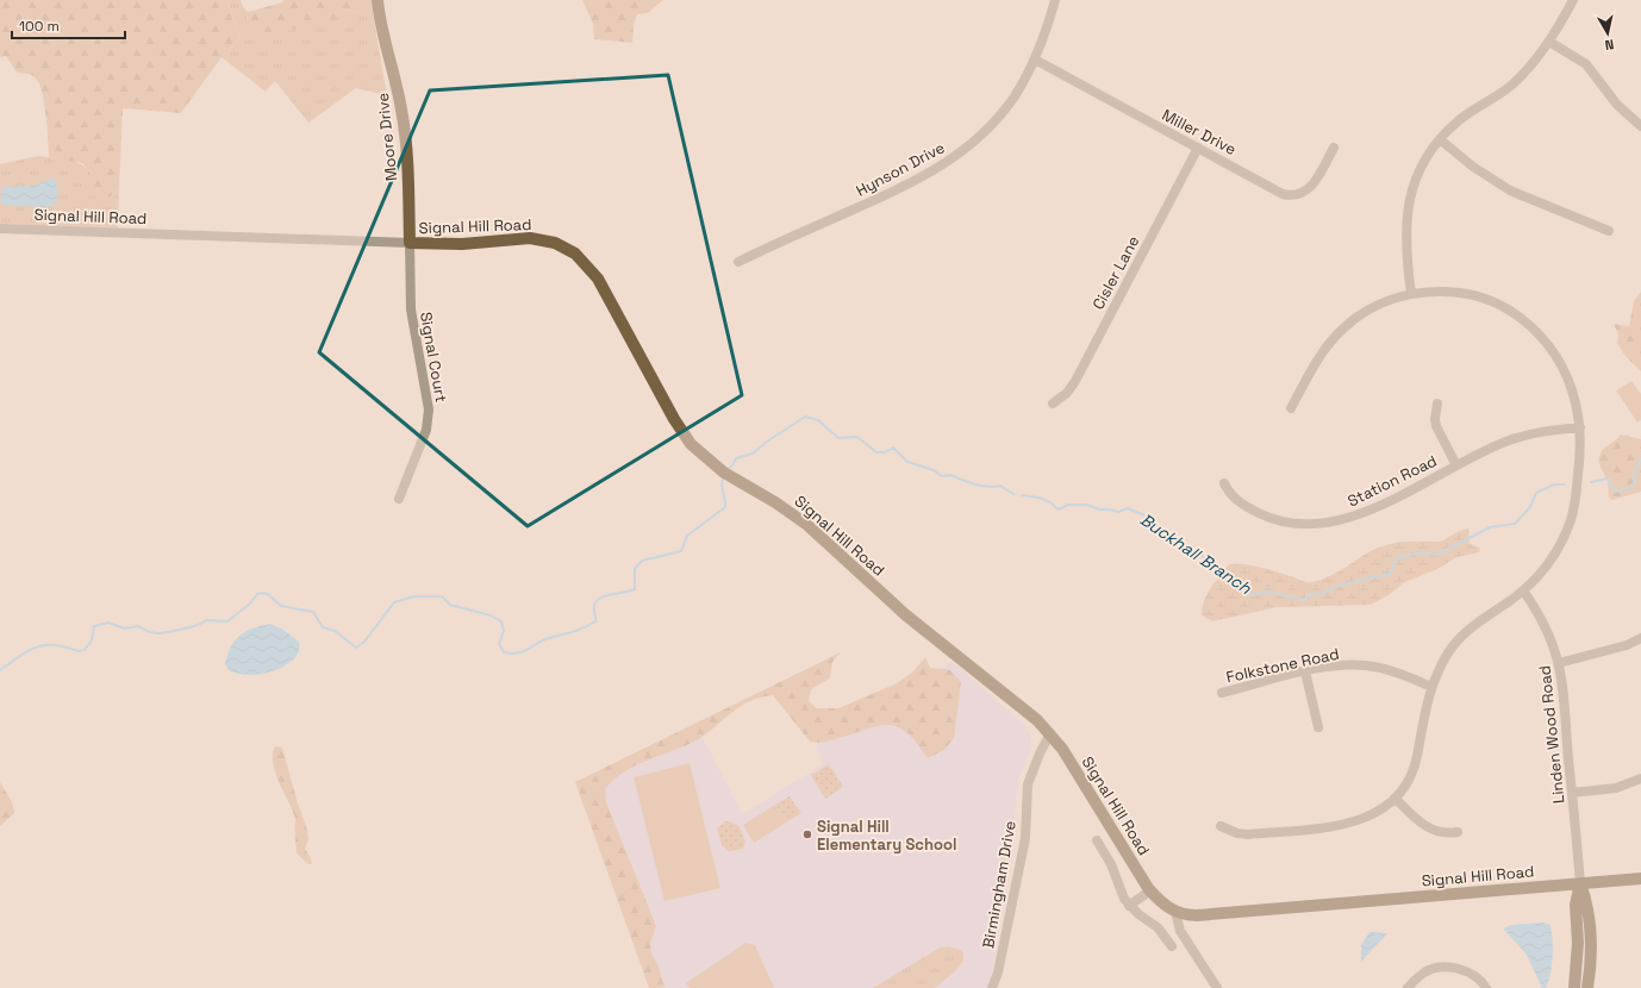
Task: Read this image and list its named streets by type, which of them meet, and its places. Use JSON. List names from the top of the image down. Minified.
{"streets":{"main road":["Moore Drive","Signal Hill Road"],"street":["Miller Drive","Hynson Drive","Cisler Lane","Signal Court","Station Road","Folkstone Road","Linden Wood Road","Birmingham Drive"]},"crossings":[["Miller Drive","Hynson Drive"],["Miller Drive","Cisler Lane"],["Moore Drive","Signal Hill Road"],["Moore Drive","Signal Court"],["Signal Hill Road","Signal Court"],["Signal Hill Road","Linden Wood Road"],["Signal Hill Road","Birmingham Drive"]],"water":["Buckhall Branch"],"places":["Signal Hill Elementary School"],"scale_bar":"100 m","north":"bottom"}
